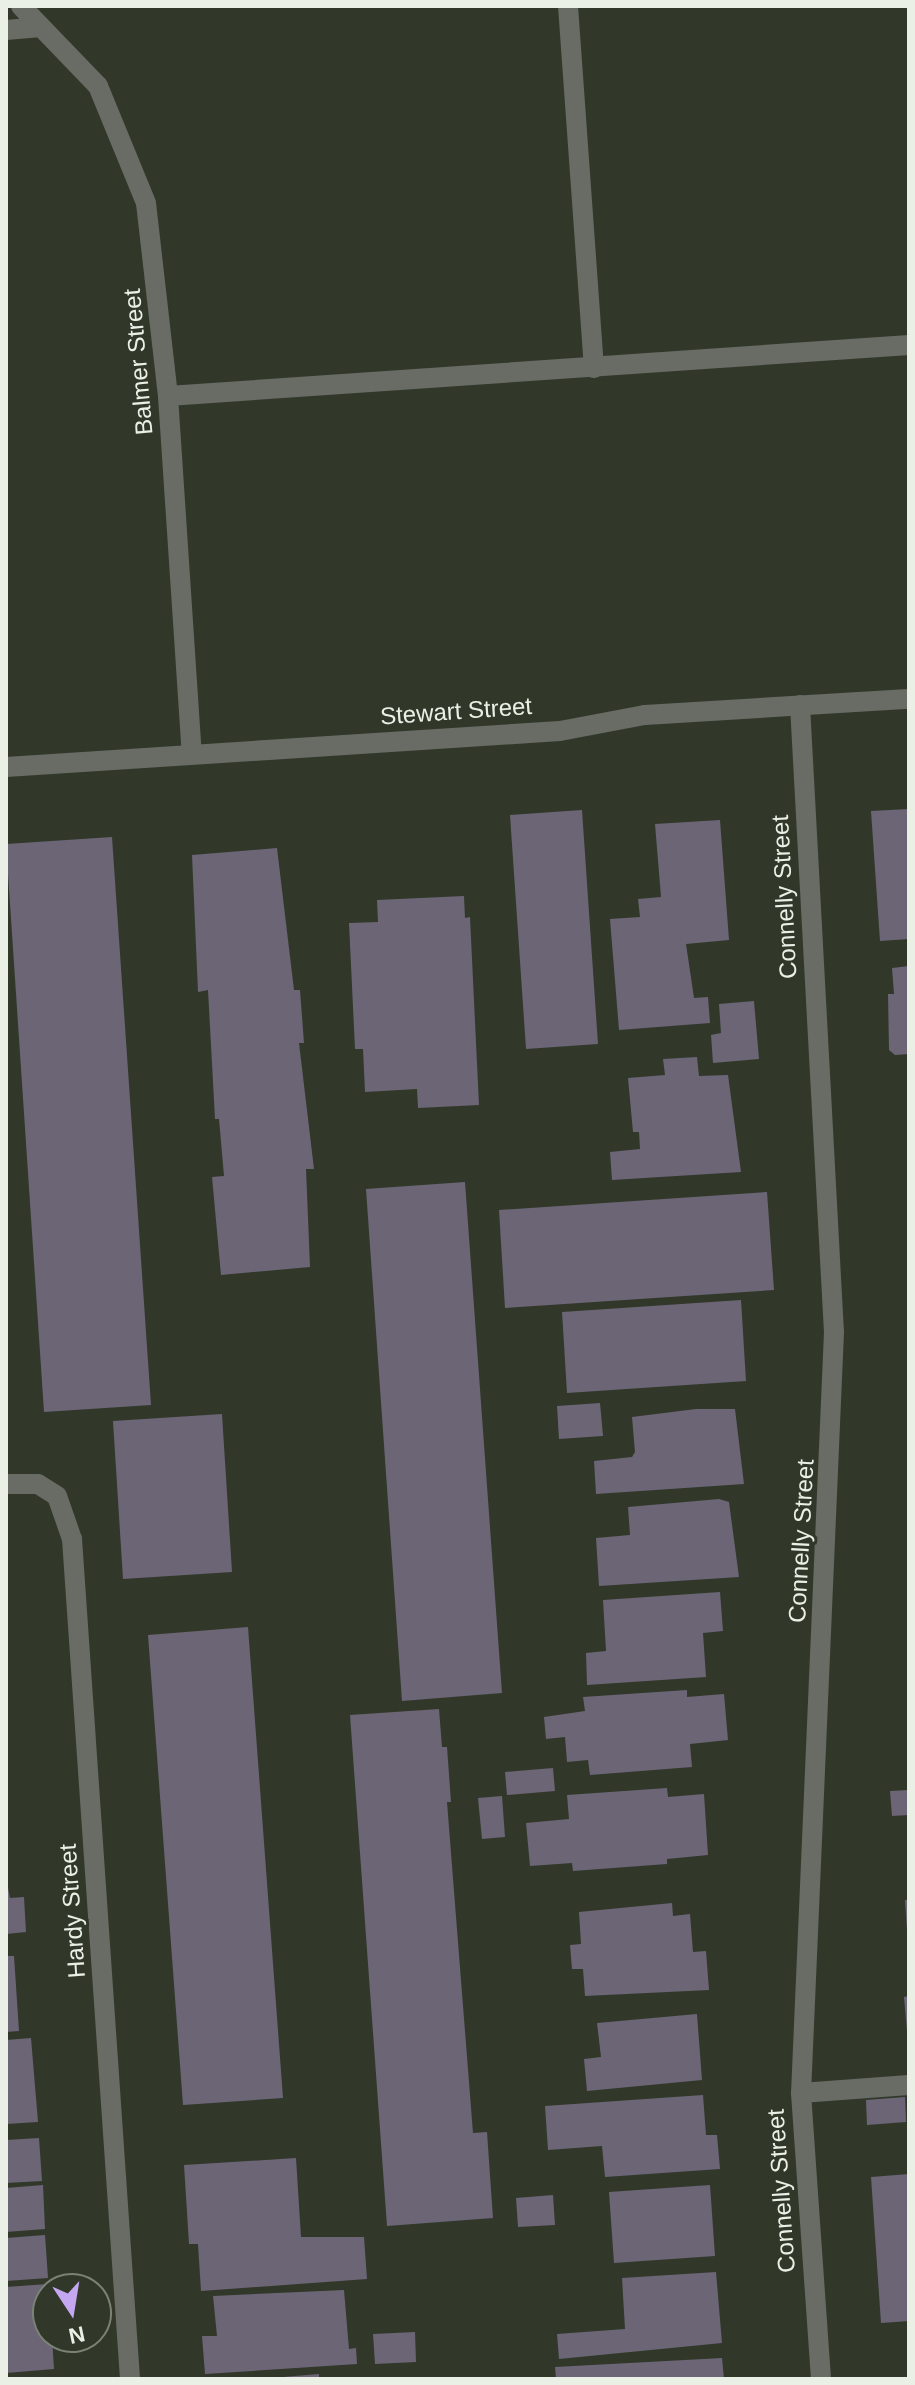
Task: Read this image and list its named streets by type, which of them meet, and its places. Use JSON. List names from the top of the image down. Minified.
{"streets":{"street":["Balmer Street","Stewart Street","Connelly Street","Hardy Street"]},"crossings":[["Balmer Street","Stewart Street"],["Stewart Street","Connelly Street"]],"north":"bottom"}
